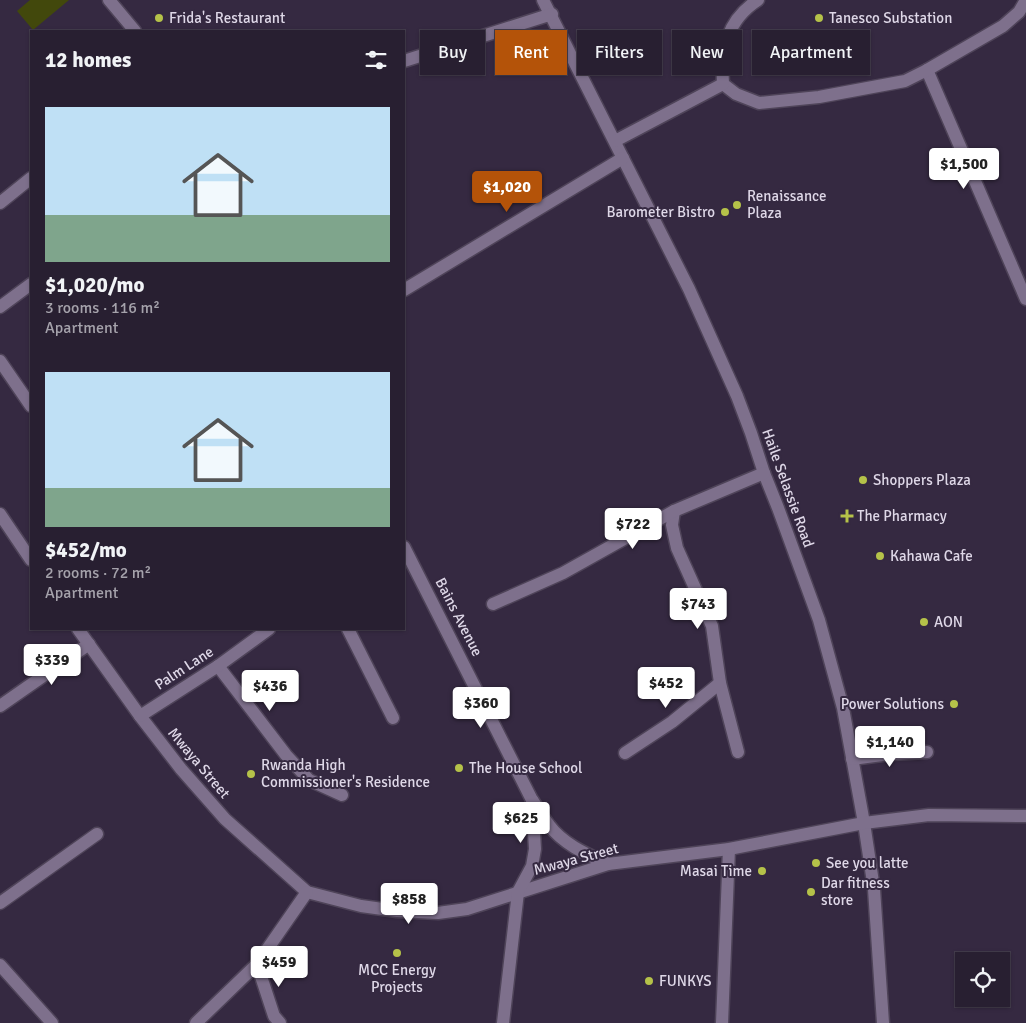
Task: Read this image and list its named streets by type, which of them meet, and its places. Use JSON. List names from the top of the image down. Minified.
{"streets":{"street":["Haile Selassie Road","Bains Avenue","Palm Lane","Mwaya Street"]},"crossings":[["Haile Selassie Road","Mwaya Street"],["Bains Avenue","Mwaya Street"],["Palm Lane","Mwaya Street"]],"places":{"other":["Frida's Restaurant","Tanesco Substation","Renaissance Plaza","Barometer Bistro","Shoppers Plaza","Kahawa Cafe","AON","Power Solutions","The House School","Rwanda High Commissioner's Residence","See you latte","Masai Time","Dar fitness store","MCC Energy Projects","FUNKYS"],"health":["The Pharmacy"]},"page":{"chip":["Buy","Rent","Filters","New","Apartment"],"heading":"12 homes","list":[{"name":"$1,020/mo","note":"3 rooms · 116 m² · Apartment"},{"name":"$452/mo","note":"2 rooms · 72 m² · Apartment"}],"price":["$1,500","$1,020","$722","$743","$339","$452","$436","$360","$1,140","$625","$858","$459"]}}
